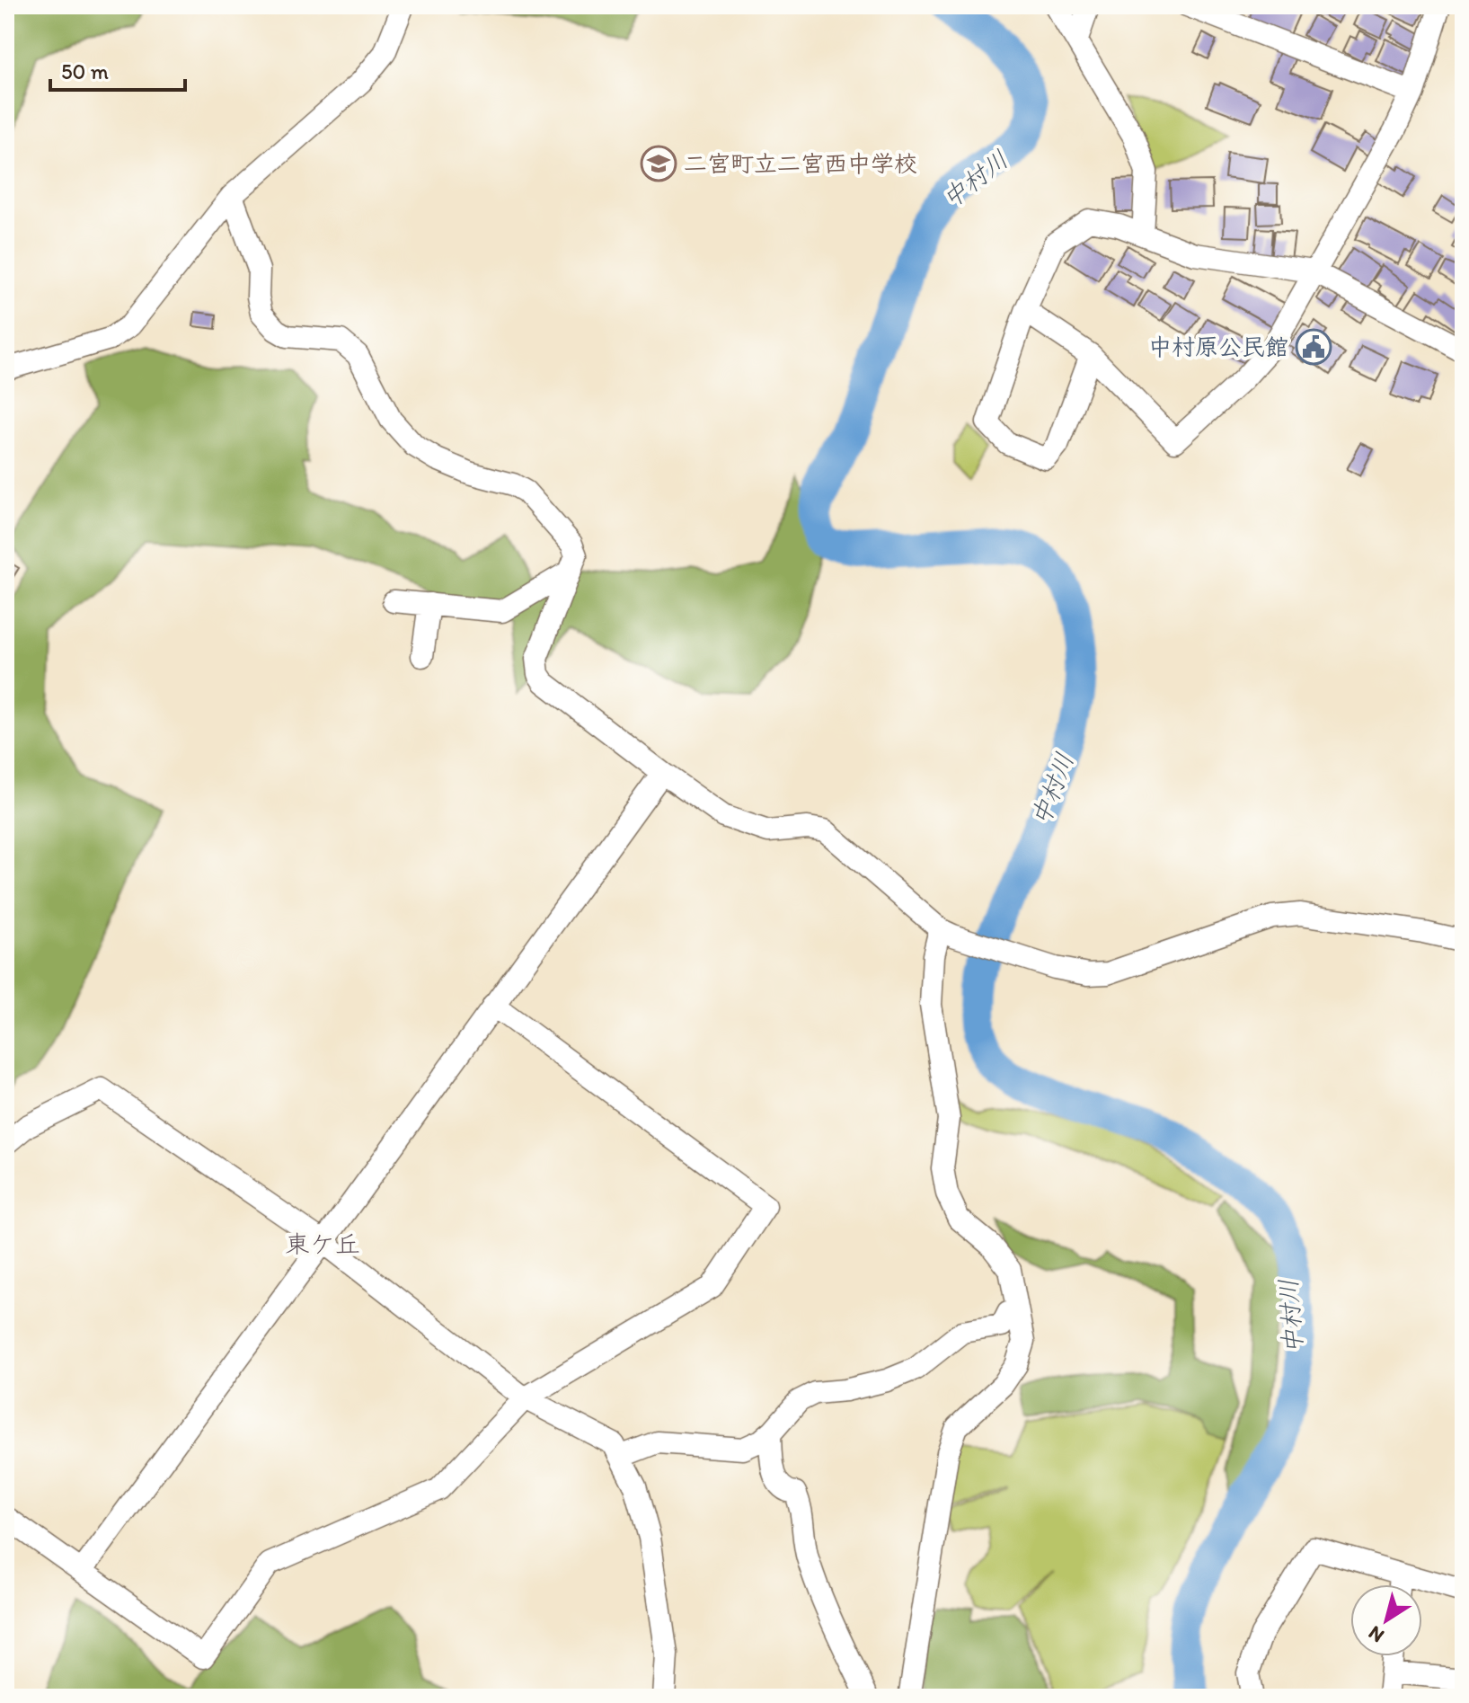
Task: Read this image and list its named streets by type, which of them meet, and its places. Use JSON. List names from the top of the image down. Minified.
{"districts":["東ケ丘"],"water":["中村川"],"places":{"school or university":["二宮町立二宮西中学校"],"public building":["中村原公民館"]},"scale_bar":"50 m","north":"bottom left"}
